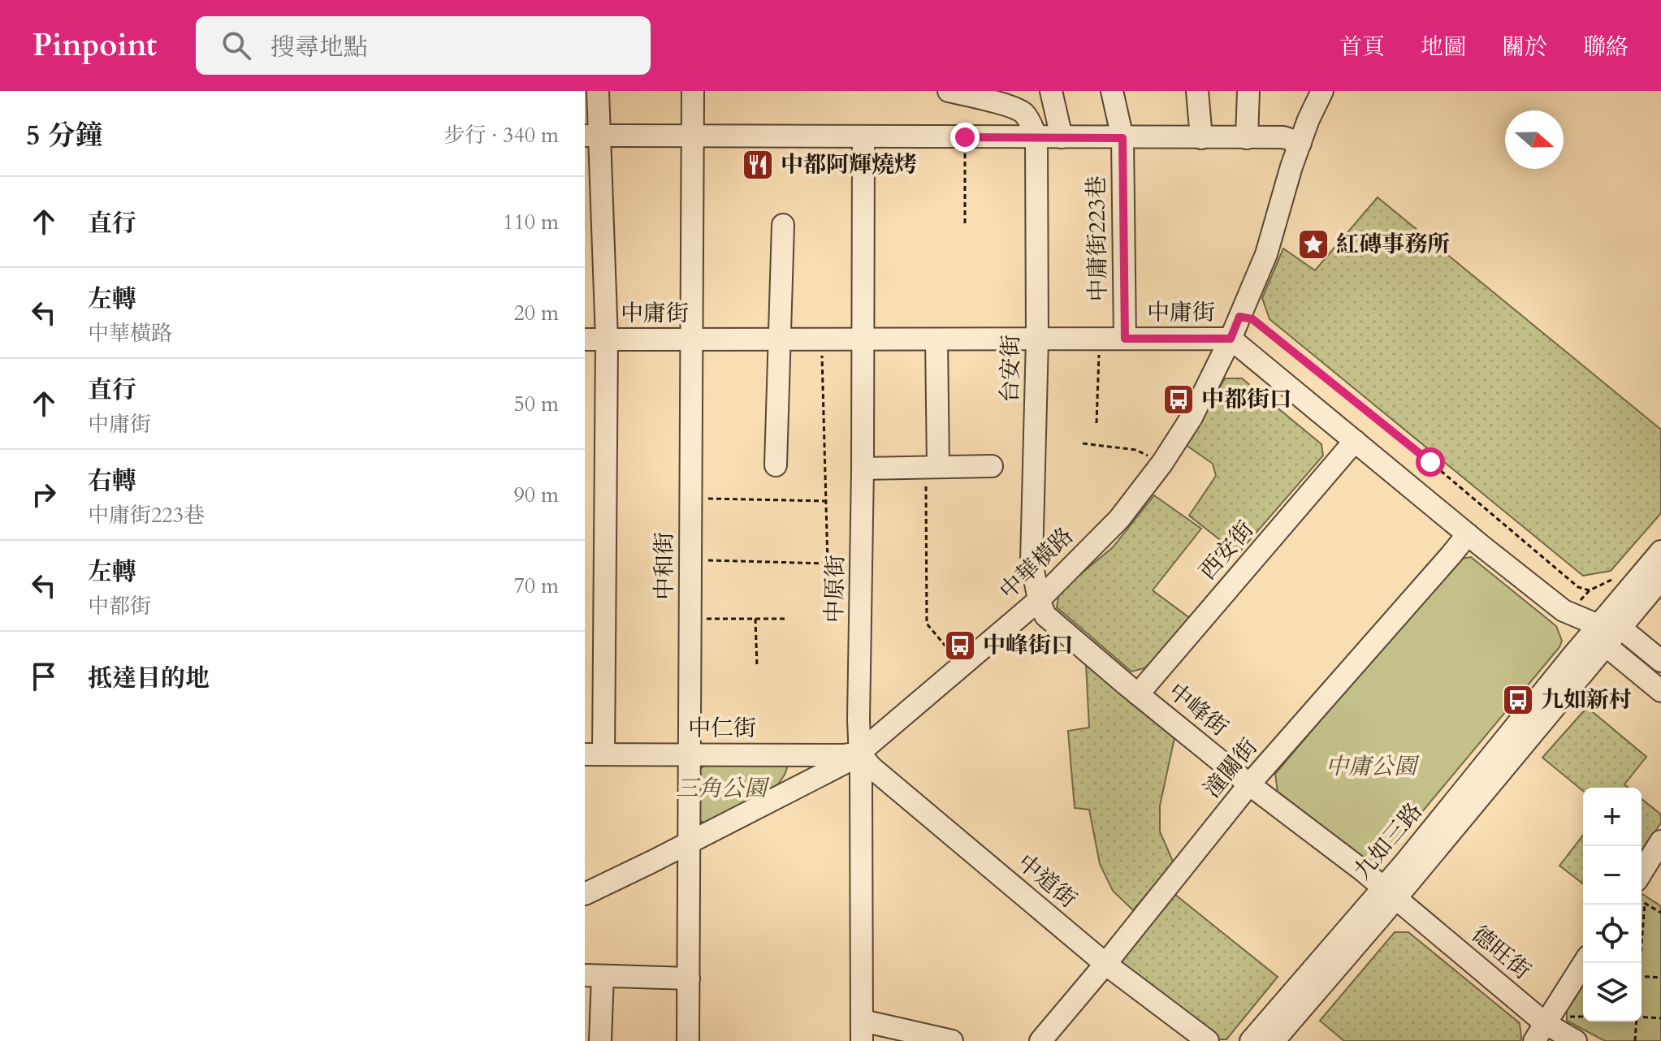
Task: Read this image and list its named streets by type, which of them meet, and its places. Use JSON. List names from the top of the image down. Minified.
{"streets":{"street":["中庸街223巷","中庸街","台安街","西安街","中華橫路","中和街","中原街","中峰街","中仁街","潼關街","九如三路","中道街","德旺街"]},"crossings":[["中庸街223巷","中庸街"],["中庸街","台安街"],["中庸街","西安街"],["中庸街","中華橫路"],["中庸街","中和街"],["中庸街","中原街"],["中庸街","潼關街"],["中庸街","九如三路"],["台安街","中華橫路"],["台安街","中峰街"],["西安街","中峰街"],["中華橫路","中和街"],["中華橫路","中原街"],["中華橫路","中峰街"],["中華橫路","中仁街"],["中華橫路","中道街"],["中和街","中仁街"],["中原街","中仁街"],["中原街","中道街"],["中峰街","潼關街"],["中峰街","九如三路"],["中峰街","德旺街"],["中仁街","中道街"],["潼關街","中道街"],["九如三路","德旺街"]],"parks":["中庸公園","三角公園"],"places":{"restaurant":["中都阿輝燒烤"],"place":["紅磚事務所"],"bus stop":["中都街口","中峰街口","九如新村"]},"north":"right","page":{"header":"Pinpoint","search":"搜尋地點","nav":["首頁","地圖","關於","聯絡"],"heading":["5 分鐘","步行 · 340 m"],"list":[["直行","110 m"],["左轉","中華橫路","20 m"],["直行","中庸街","50 m"],["右轉","中庸街223巷","90 m"],["左轉","中都街","70 m"],"抵達目的地"],"map_buttons":["+","−"]}}
